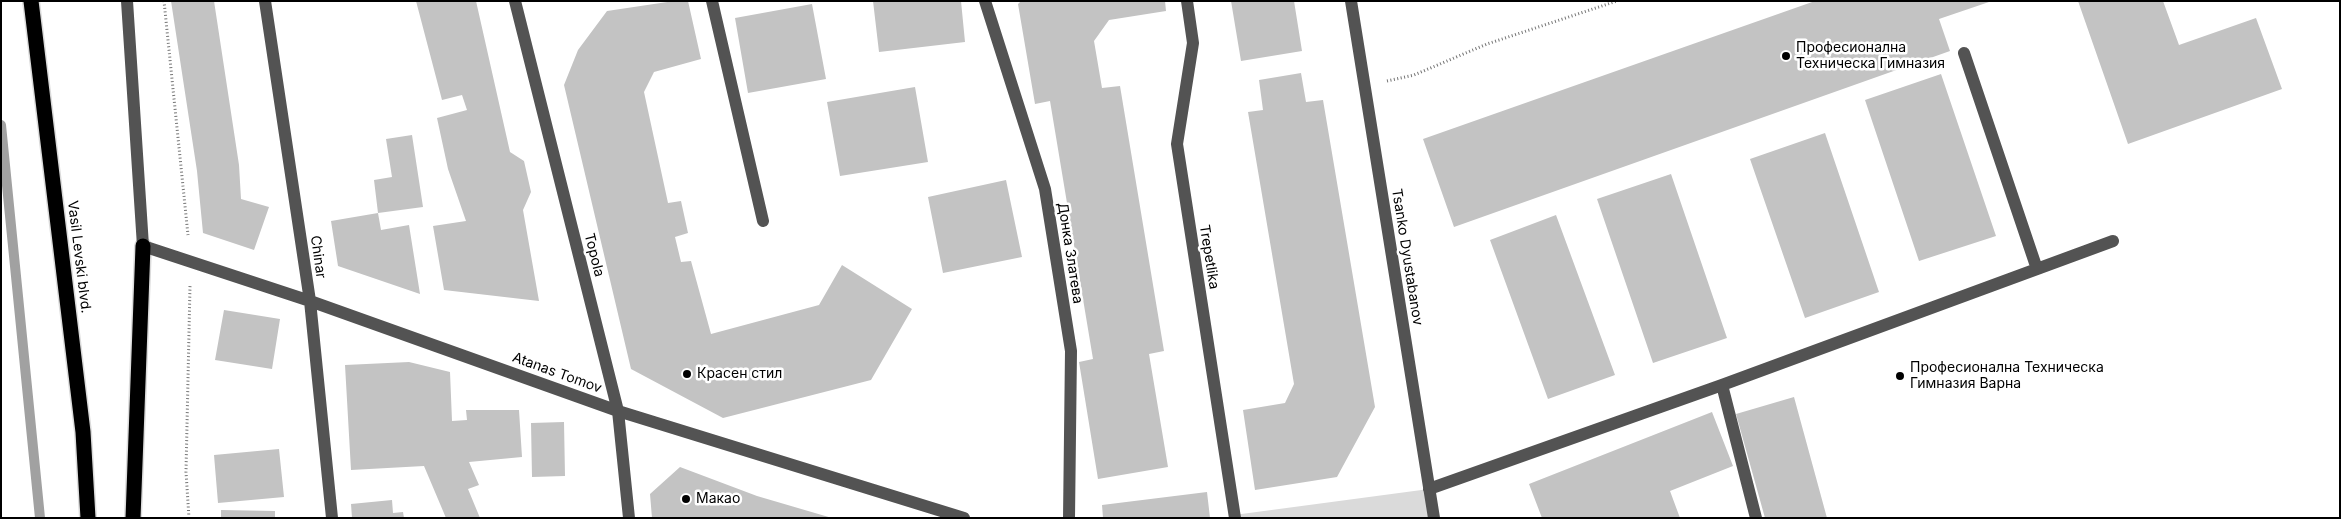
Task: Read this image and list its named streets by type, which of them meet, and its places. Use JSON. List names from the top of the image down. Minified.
{"streets":{"highway":["Vasil Levski blvd."],"street":["Донка Златева","Topola","Chinar","Trepetlika","Tsanko Dyustabanov","Atanas Tomov"]},"crossings":[["Topola","Atanas Tomov"],["Chinar","Atanas Tomov"]],"places":["Професионална Техническа Гимназия","Красен стил","Професионална Техническа Гимназия Варна","Макао"]}
